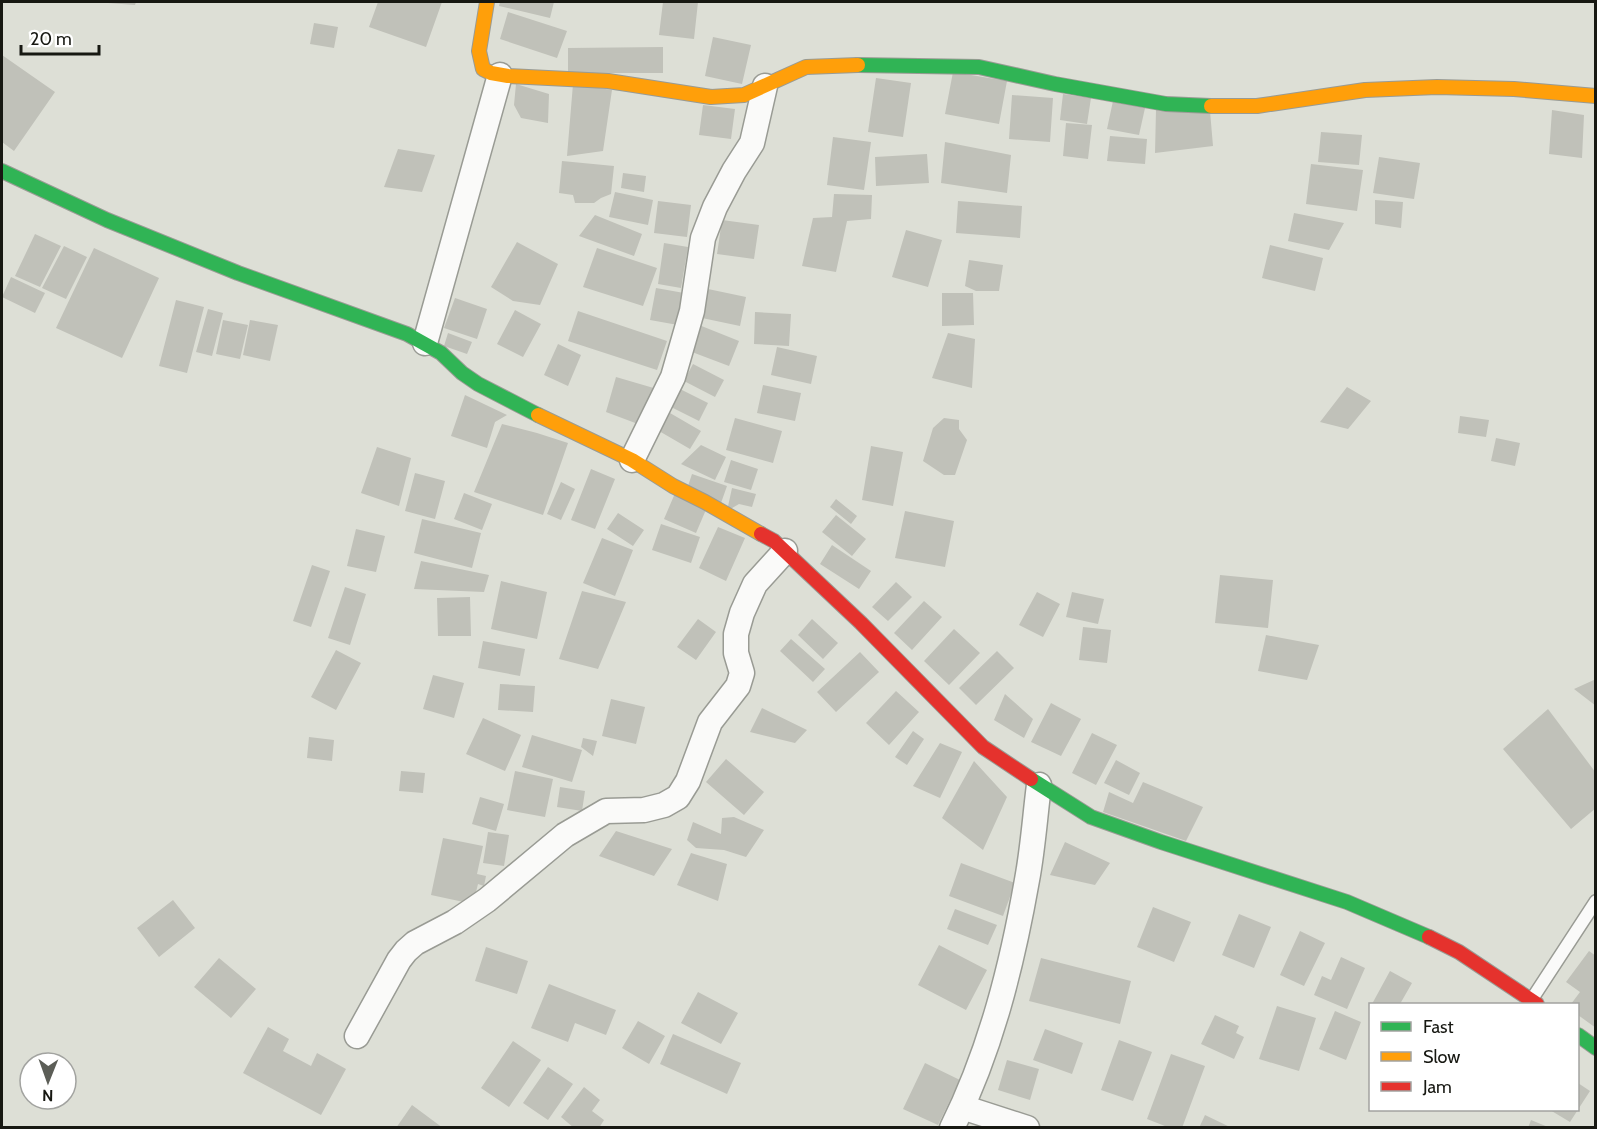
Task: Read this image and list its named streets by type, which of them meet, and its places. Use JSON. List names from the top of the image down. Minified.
{"legend":["Fast","Slow","Jam"],"scale_bar":"20 m","north":"bottom"}
